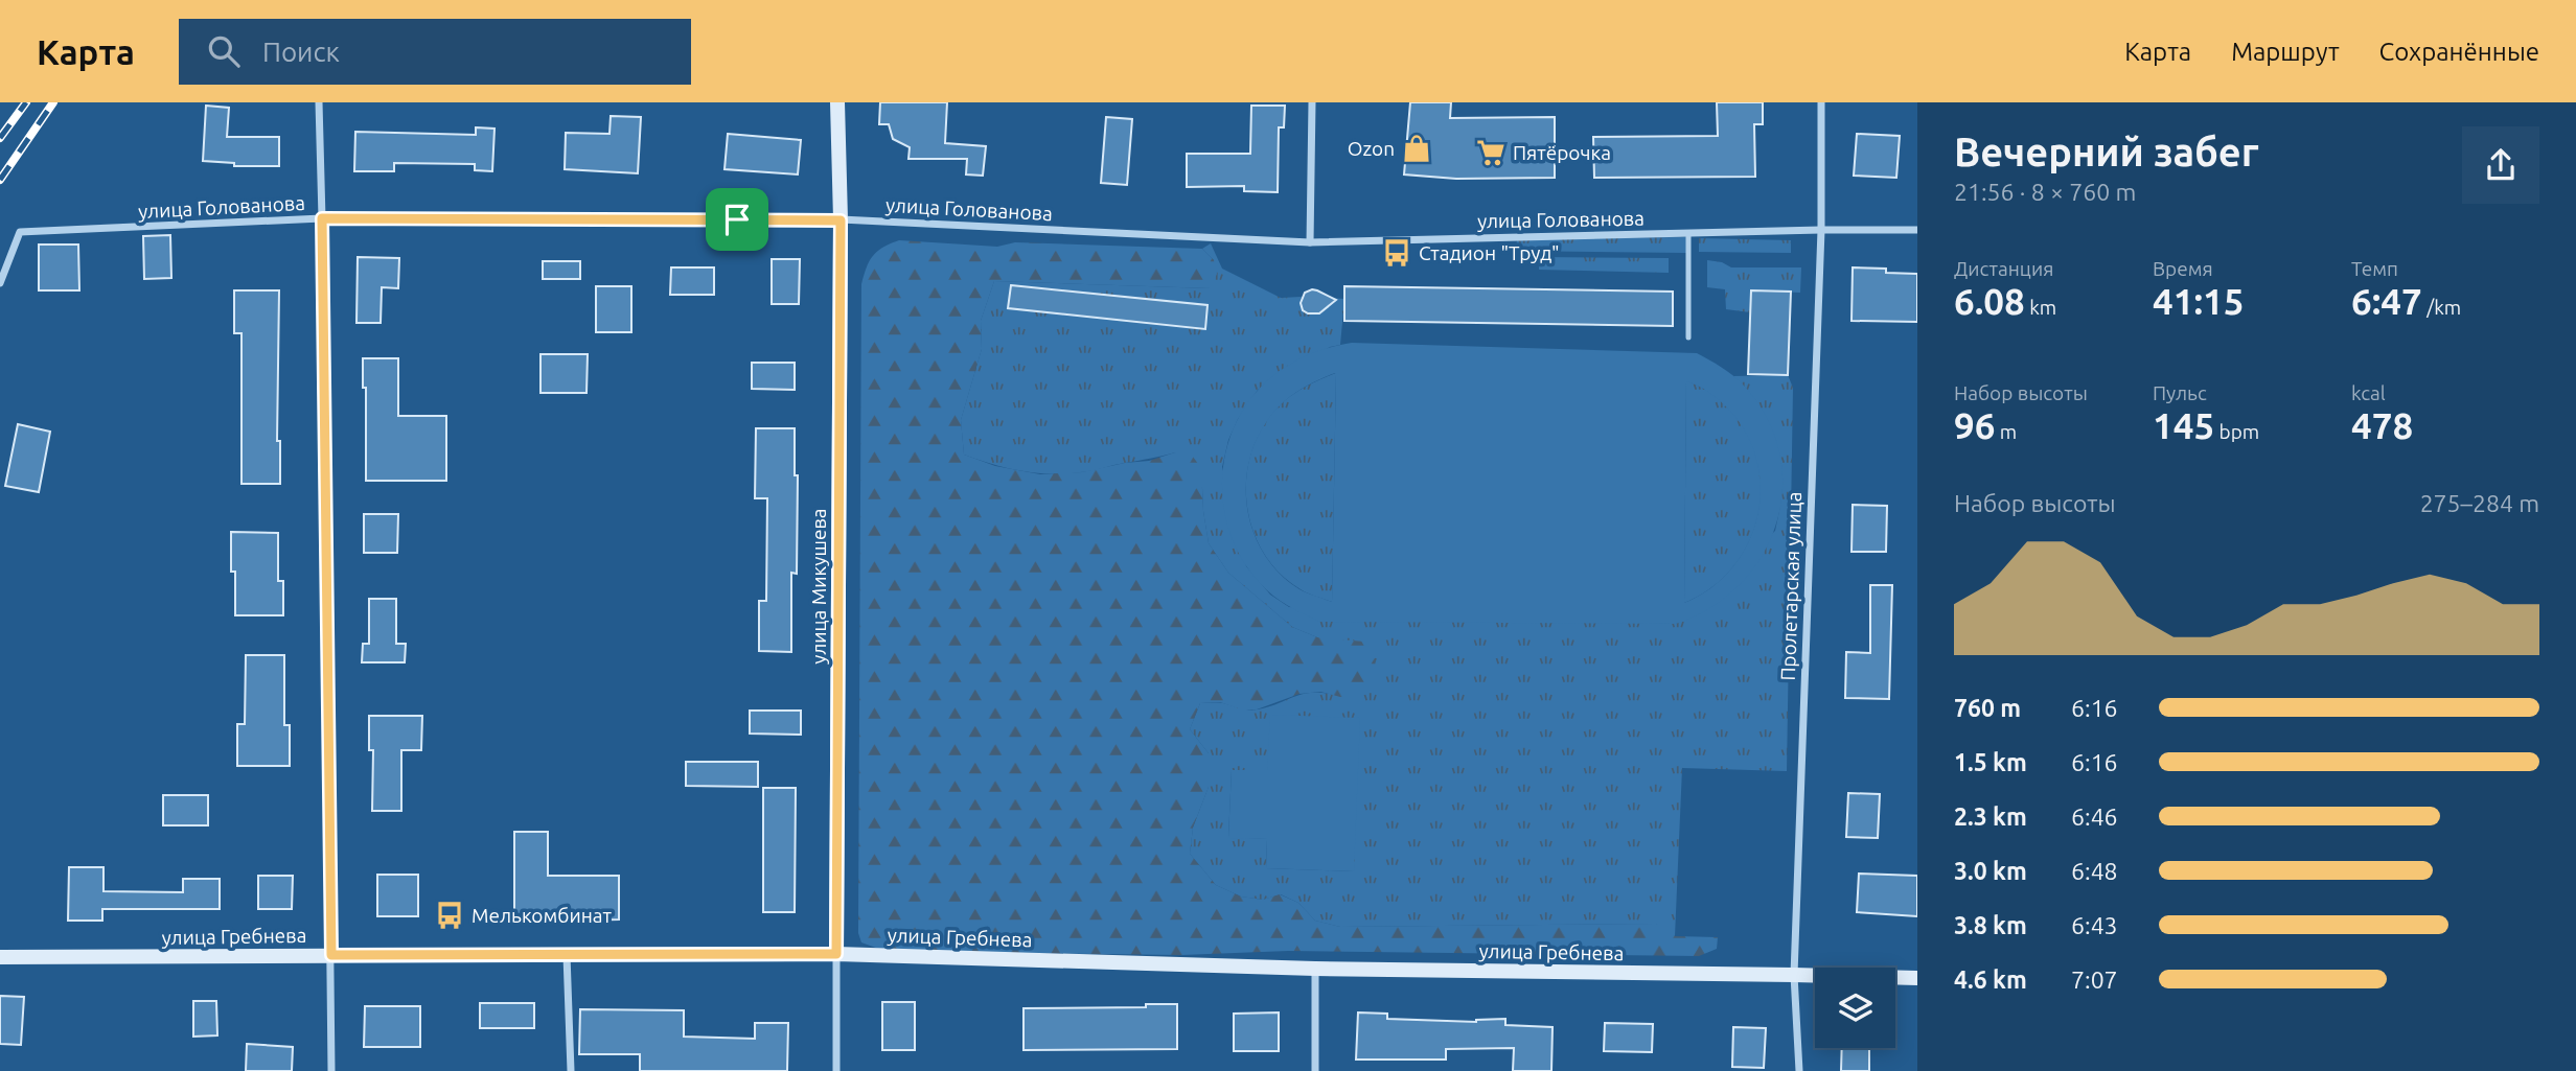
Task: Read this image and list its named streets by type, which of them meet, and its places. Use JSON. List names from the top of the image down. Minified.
{"streets":{"street":["улица Голованова","улица Микушева","Пролетарская улица","улица Гребнева"]},"crossings":[["улица Голованова","улица Микушева"],["улица Голованова","Пролетарская улица"],["улица Микушева","улица Гребнева"],["Пролетарская улица","улица Гребнева"]],"places":{"shop":["Ozon"],"supermarket":["Пятёрочка"],"bus stop":["Стадион \"Труд\"","Мелькомбинат"]},"page":{"header":"Карта","search":"Поиск","nav":["Карта","Маршрут","Сохранённые"],"heading":["Вечерний забег","21:56 · 8 × 760 m"],"stats":[["Дистанция","6.08 km"],["Время","41:15"],["Темп","6:47 /km"],["Набор высоты","96 m"],["Пульс","145 bpm"],["kcal","478"]],"chart":["Набор высоты","275–284 m"],"list":[{"name":"760 m","note":"6:16"},{"name":"1.5 km","note":"6:16"},{"name":"2.3 km","note":"6:46"},{"name":"3.0 km","note":"6:48"},{"name":"3.8 km","note":"6:43"},{"name":"4.6 km","note":"7:07"}]}}
